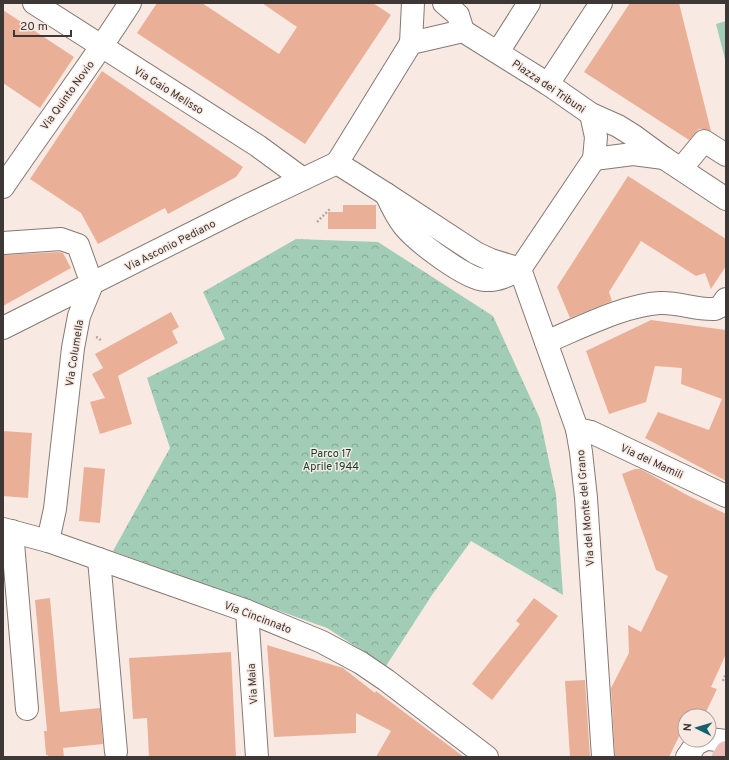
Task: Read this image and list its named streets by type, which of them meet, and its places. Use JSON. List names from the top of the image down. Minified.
{"streets":{"street":["Piazza dei Tribuni","Via Gaio Melisso","Via Quinto Novio","Via Asconio Pediano","Via Columella","Via dei Mamili","Via del Monte del Grano","Via Cincinnato","Via Maia"]},"crossings":[["Piazza dei Tribuni","Via del Monte del Grano"],["Via Gaio Melisso","Via Quinto Novio"],["Via Gaio Melisso","Via Asconio Pediano"],["Via Asconio Pediano","Via Columella"],["Via Columella","Via Cincinnato"],["Via dei Mamili","Via del Monte del Grano"],["Via Cincinnato","Via Maia"]],"parks":["Parco 17 Aprile 1944"],"scale_bar":"20 m","north":"left"}
